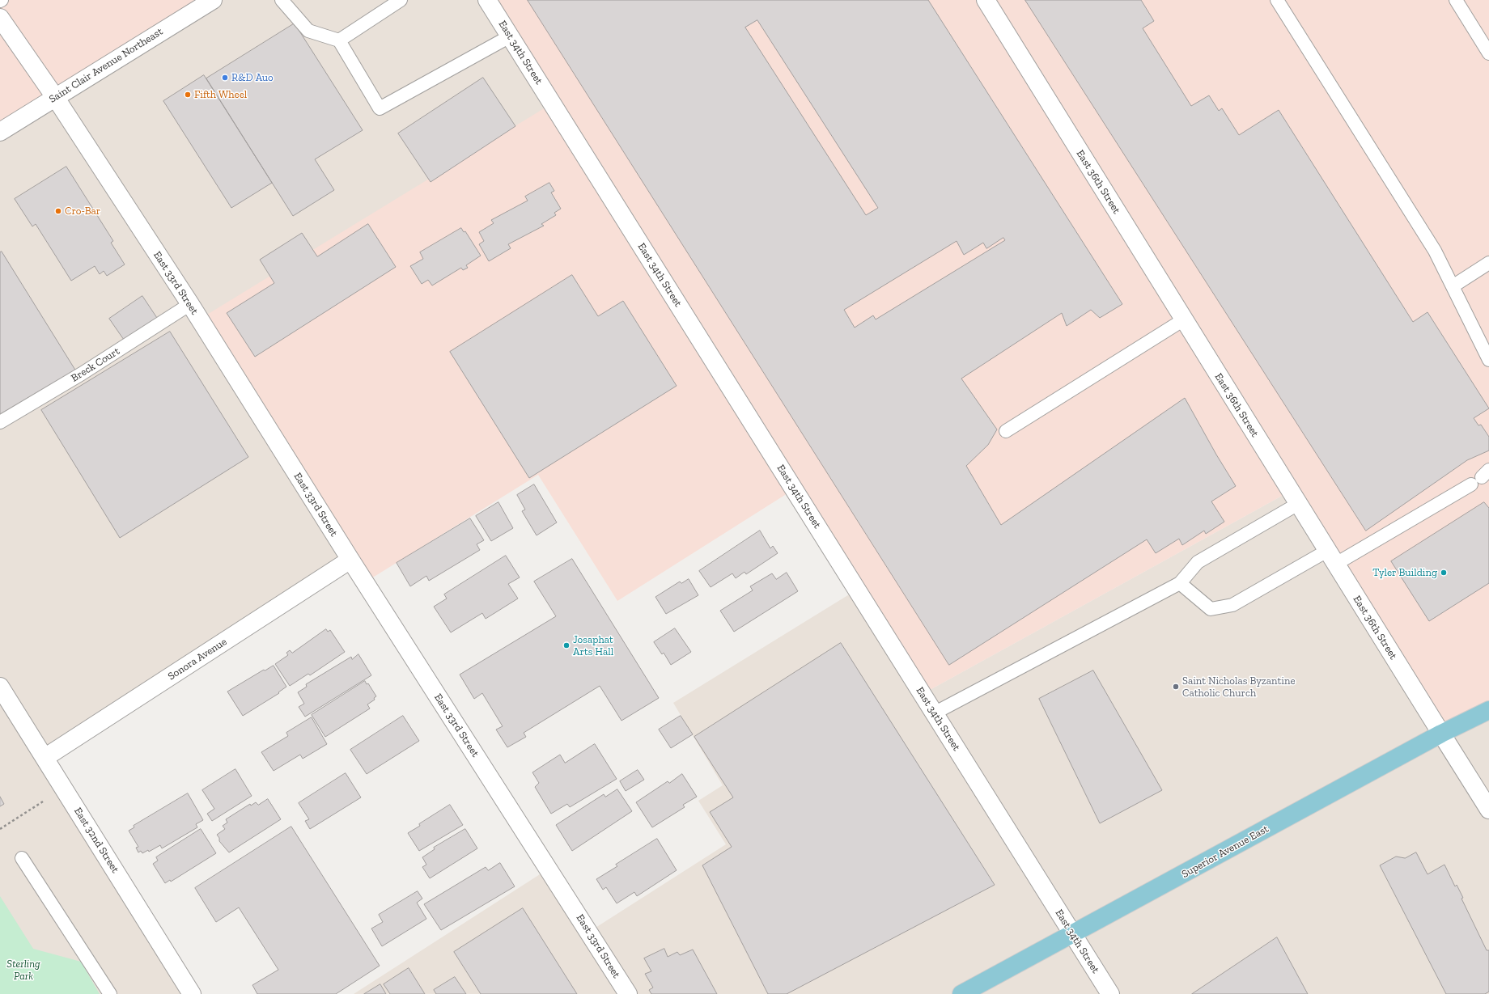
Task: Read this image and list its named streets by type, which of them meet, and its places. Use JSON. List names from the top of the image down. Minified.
{"streets":{"main road":["Superior Avenue East"],"street":["East 34th Street","Saint Clair Avenue Northeast","East 36th Street","East 33rd Street","Sonora Avenue","East 32nd Street"],"lane":["Breck Court"]},"crossings":[["East 34th Street","Superior Avenue East"],["Saint Clair Avenue Northeast","East 33rd Street"],["East 36th Street","Superior Avenue East"],["East 33rd Street","Breck Court"],["East 33rd Street","Sonora Avenue"],["Sonora Avenue","East 32nd Street"]],"parks":["Sterling Park"],"places":["R&D Auo","Fifth Wheel","Cro-Bar","Tyler Building","Josaphat Arts Hall","Saint Nicholas Byzantine Catholic Church"]}
